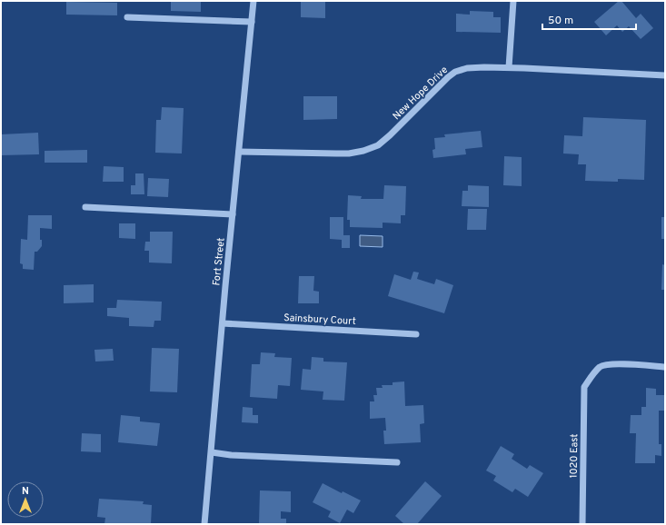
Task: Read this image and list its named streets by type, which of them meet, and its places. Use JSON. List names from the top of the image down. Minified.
{"streets":{"street":["New Hope Drive","Fort Street","Sainsbury Court","1020 East"]},"crossings":[["New Hope Drive","Fort Street"],["Fort Street","Sainsbury Court"]],"scale_bar":"50 m","north":"top"}
